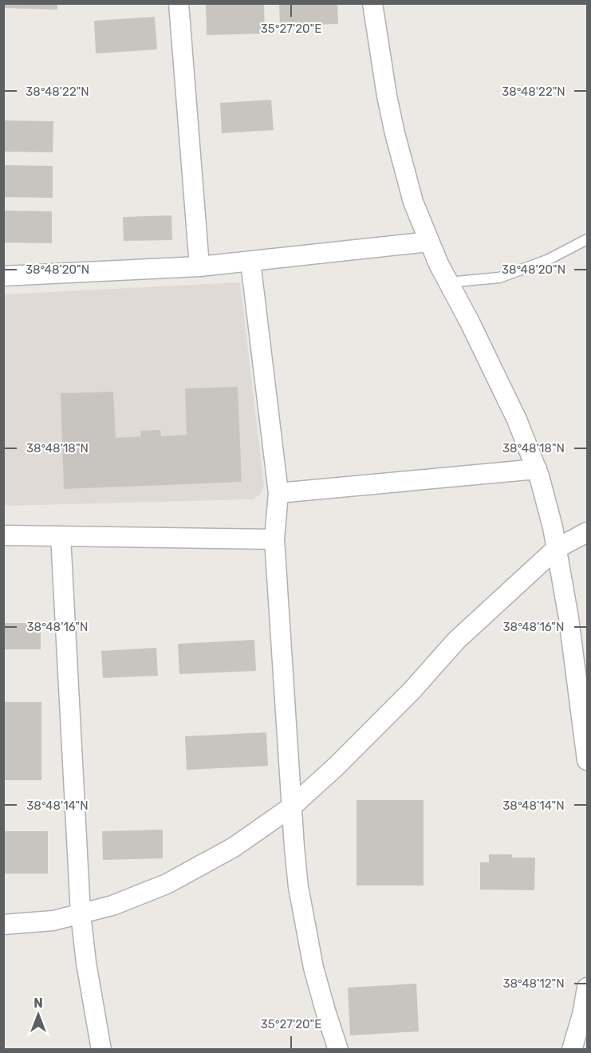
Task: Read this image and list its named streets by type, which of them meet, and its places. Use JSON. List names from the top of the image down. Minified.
{"north":"top","coordinates":["35°27'20\"E","38°48'22\"N","38°48'20\"N","38°48'18\"N","38°48'16\"N","38°48'14\"N","38°48'12\"N"]}
